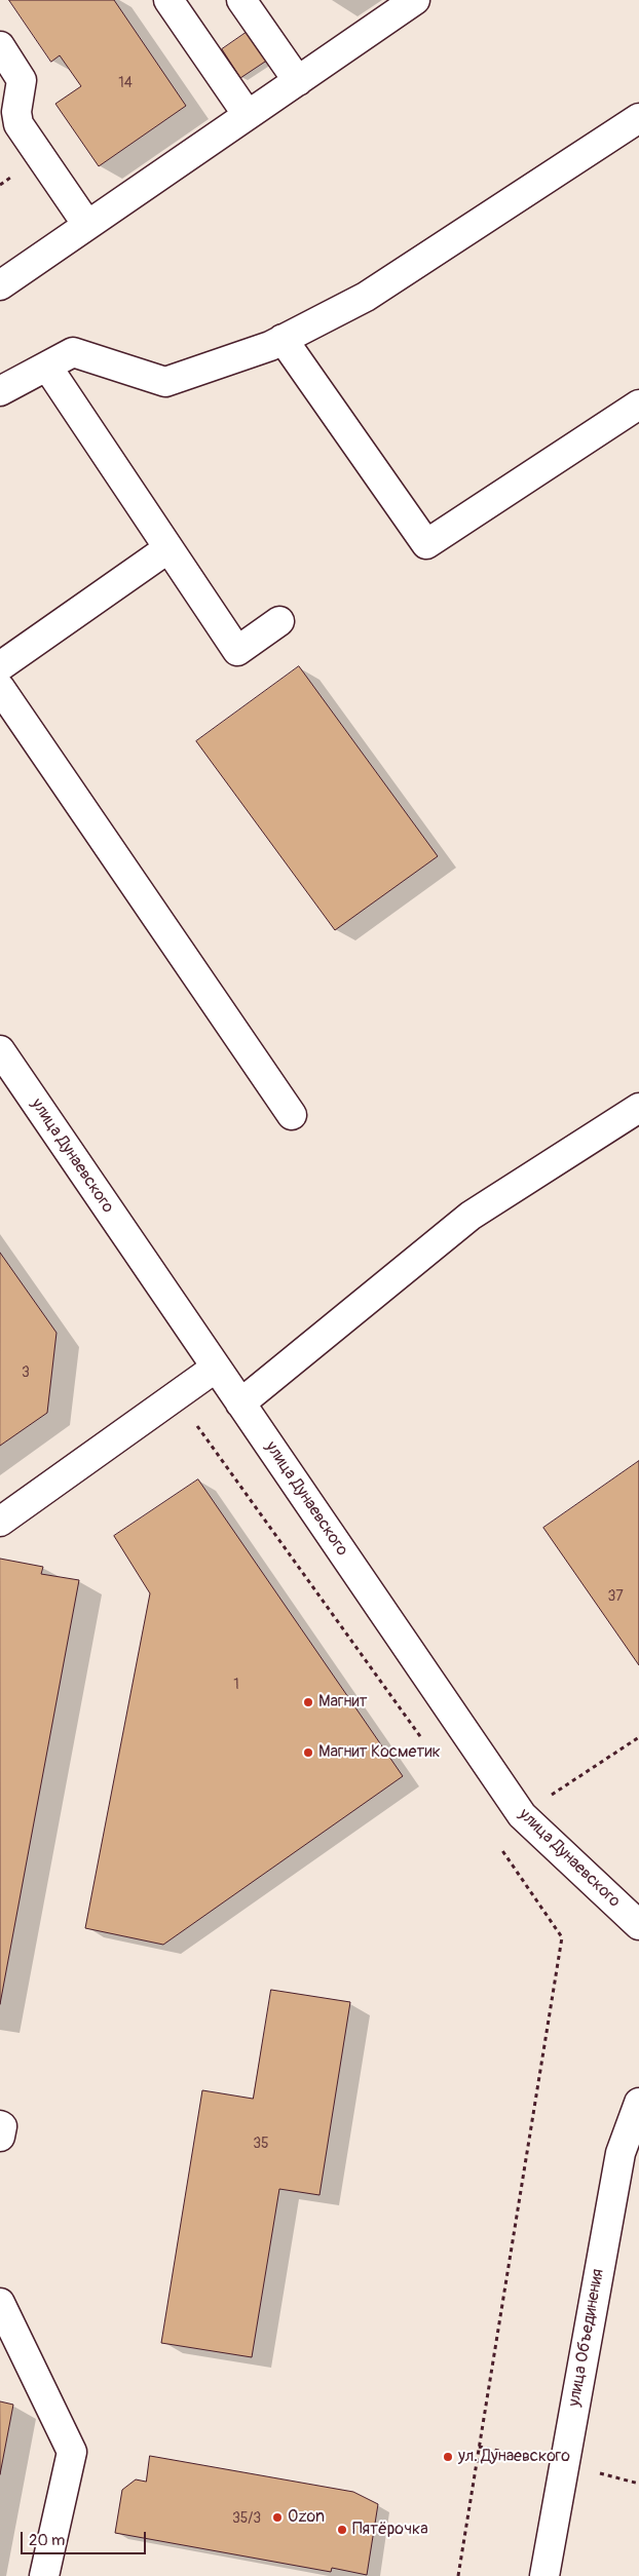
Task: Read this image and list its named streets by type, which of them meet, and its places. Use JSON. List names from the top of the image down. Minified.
{"streets":{"street":["улица Дунаевского","улица Объединения"]},"places":["Магнит","Магнит Косметик","ул. Дунаевского","Ozon","Пятёрочка"],"house_numbers":["14","3","37","1","35","35/3"],"scale_bar":"20 m"}
